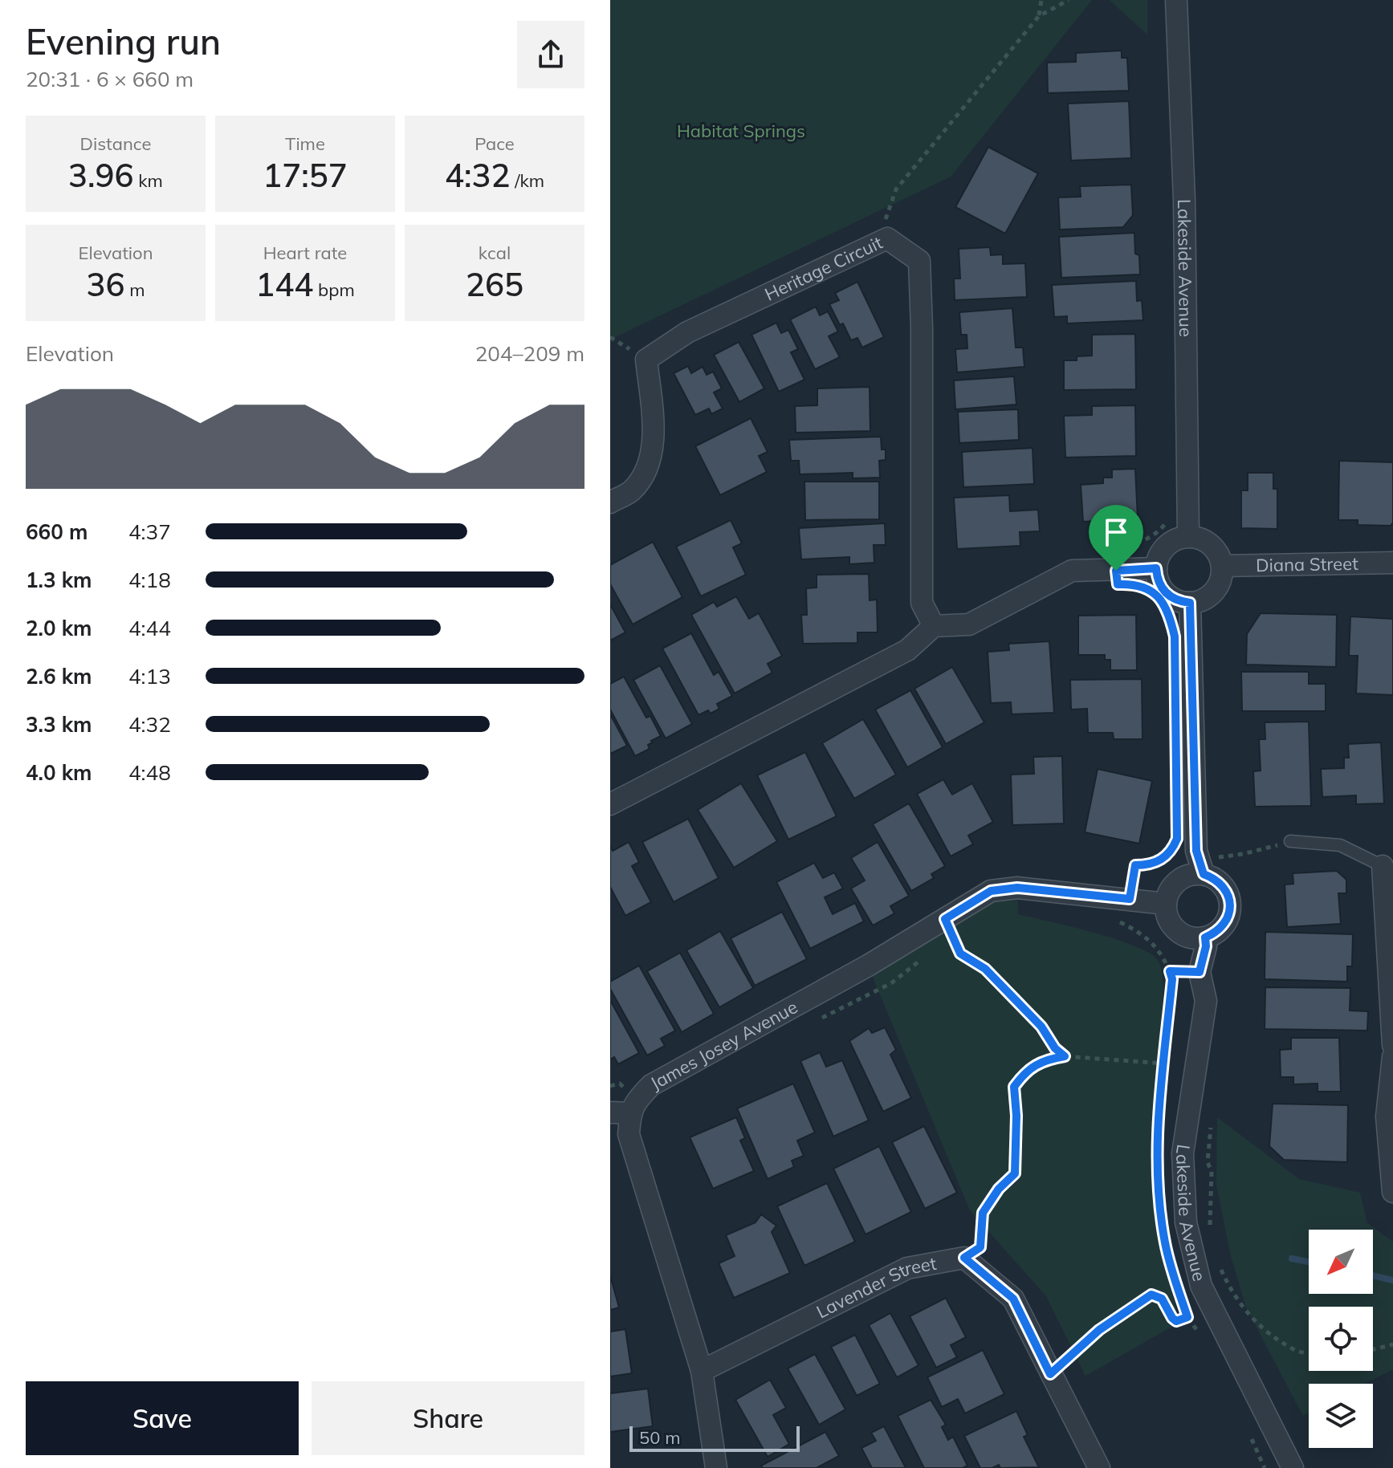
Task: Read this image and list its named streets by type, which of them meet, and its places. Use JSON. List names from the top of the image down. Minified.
{"streets":{"street":["Lakeside Avenue","Heritage Circuit","Diana Street","James Josey Avenue","Lavender Street"]},"crossings":[["Lakeside Avenue","Diana Street"],["Lakeside Avenue","James Josey Avenue"],["James Josey Avenue","Lavender Street"]],"parks":["Habitat Springs"],"scale_bar":"50 m","north":"bottom left","page":{"heading":["Evening run","20:31 · 6 × 660 m"],"stats":[["Distance","3.96 km"],["Time","17:57"],["Pace","4:32 /km"],["Elevation","36 m"],["Heart rate","144 bpm"],["kcal","265"]],"chart":["Elevation","204–209 m"],"list":[{"name":"660 m","note":"4:37"},{"name":"1.3 km","note":"4:18"},{"name":"2.0 km","note":"4:44"},{"name":"2.6 km","note":"4:13"},{"name":"3.3 km","note":"4:32"},{"name":"4.0 km","note":"4:48"}],"buttons":["Save","Share"],"scale":"50 m"}}
